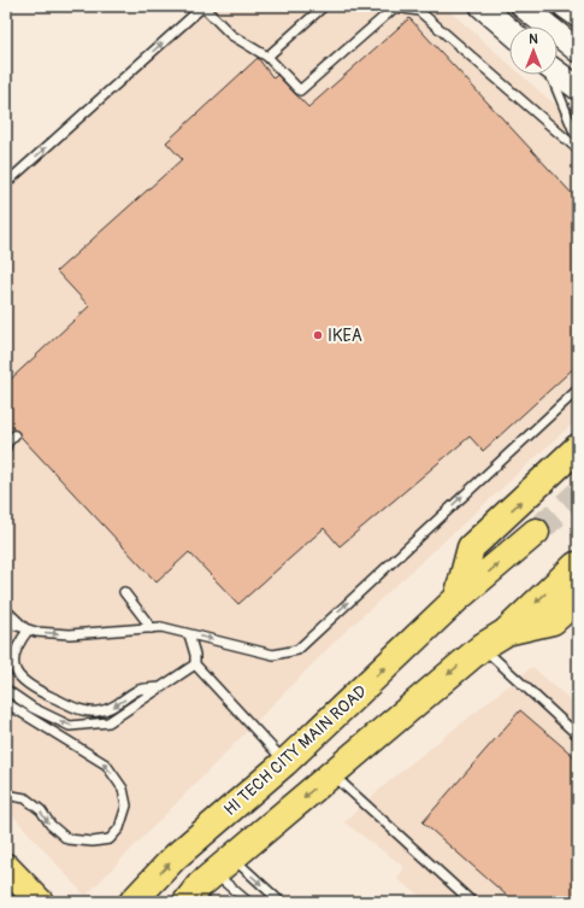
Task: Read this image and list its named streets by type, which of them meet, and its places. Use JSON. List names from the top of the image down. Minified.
{"streets":{"main road":["HI TECH CITY MAIN ROAD"]},"places":["IKEA"],"north":"top"}
